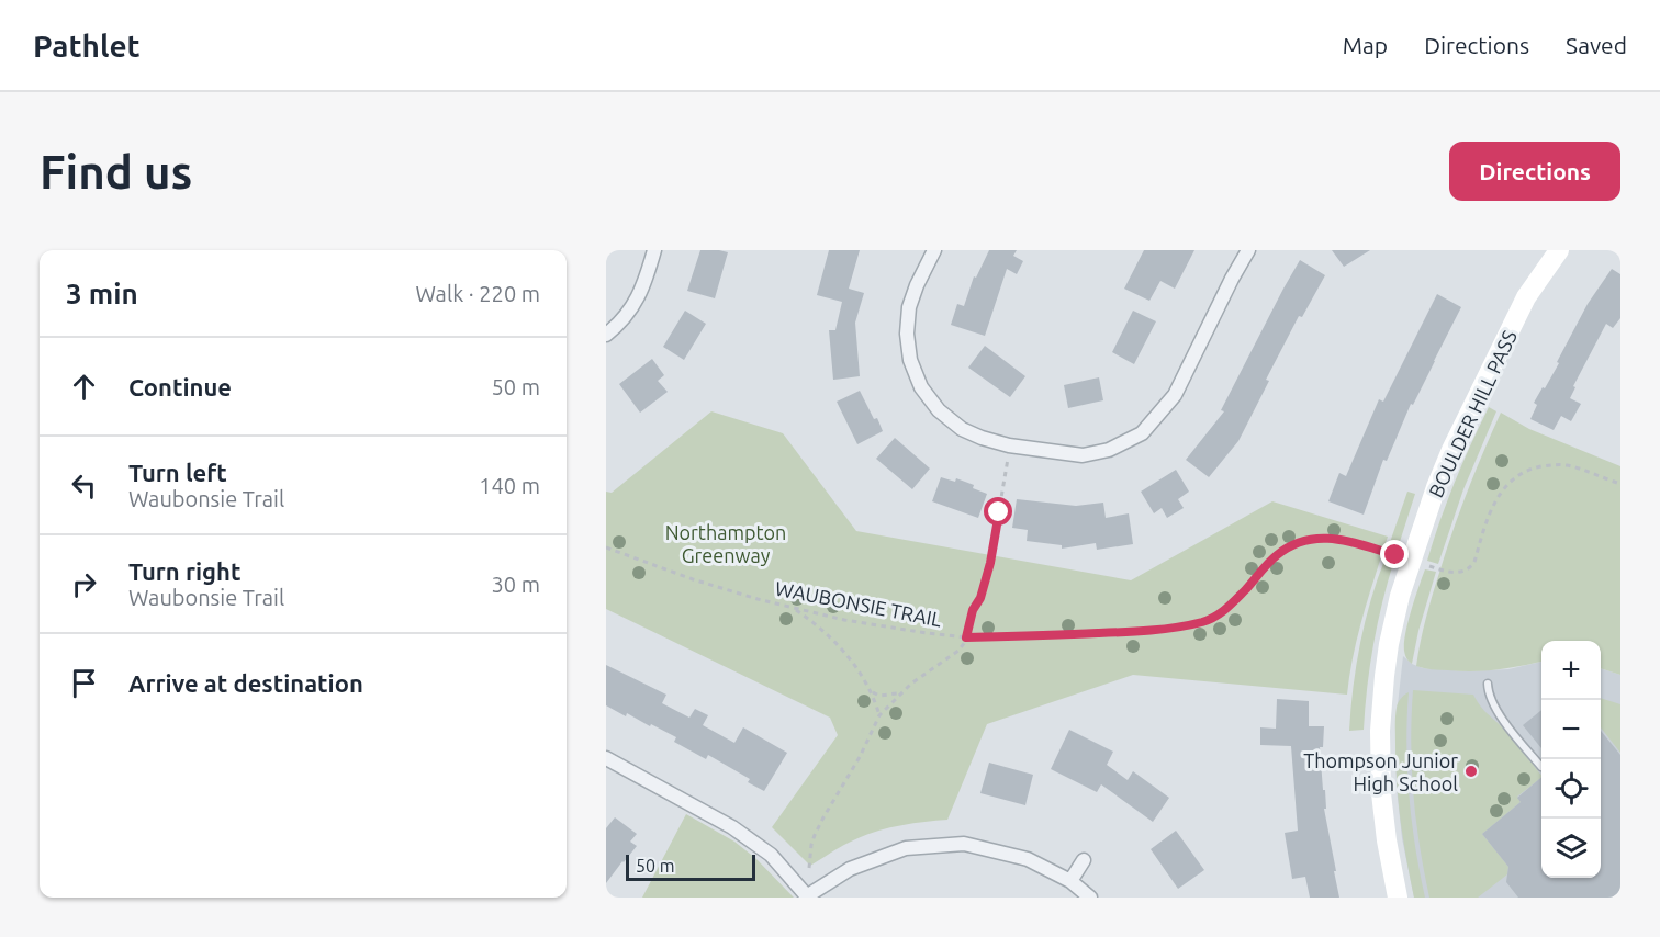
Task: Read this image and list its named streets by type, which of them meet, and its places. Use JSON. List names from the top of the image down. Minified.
{"streets":{"street":["BOULDER HILL PASS"],"path":["WAUBONSIE TRAIL"]},"parks":["Northampton Greenway"],"places":["Thompson Junior High School"],"scale_bar":"50 m","page":{"header":"Pathlet","nav":["Map","Directions","Saved"],"buttons":"Directions","title":"Find us","heading":["3 min","Walk · 220 m"],"list":[["Continue","50 m"],["Turn left","Waubonsie Trail","140 m"],["Turn right","Waubonsie Trail","30 m"],"Arrive at destination"],"map_buttons":["+","−"],"scale":"50 m"}}
